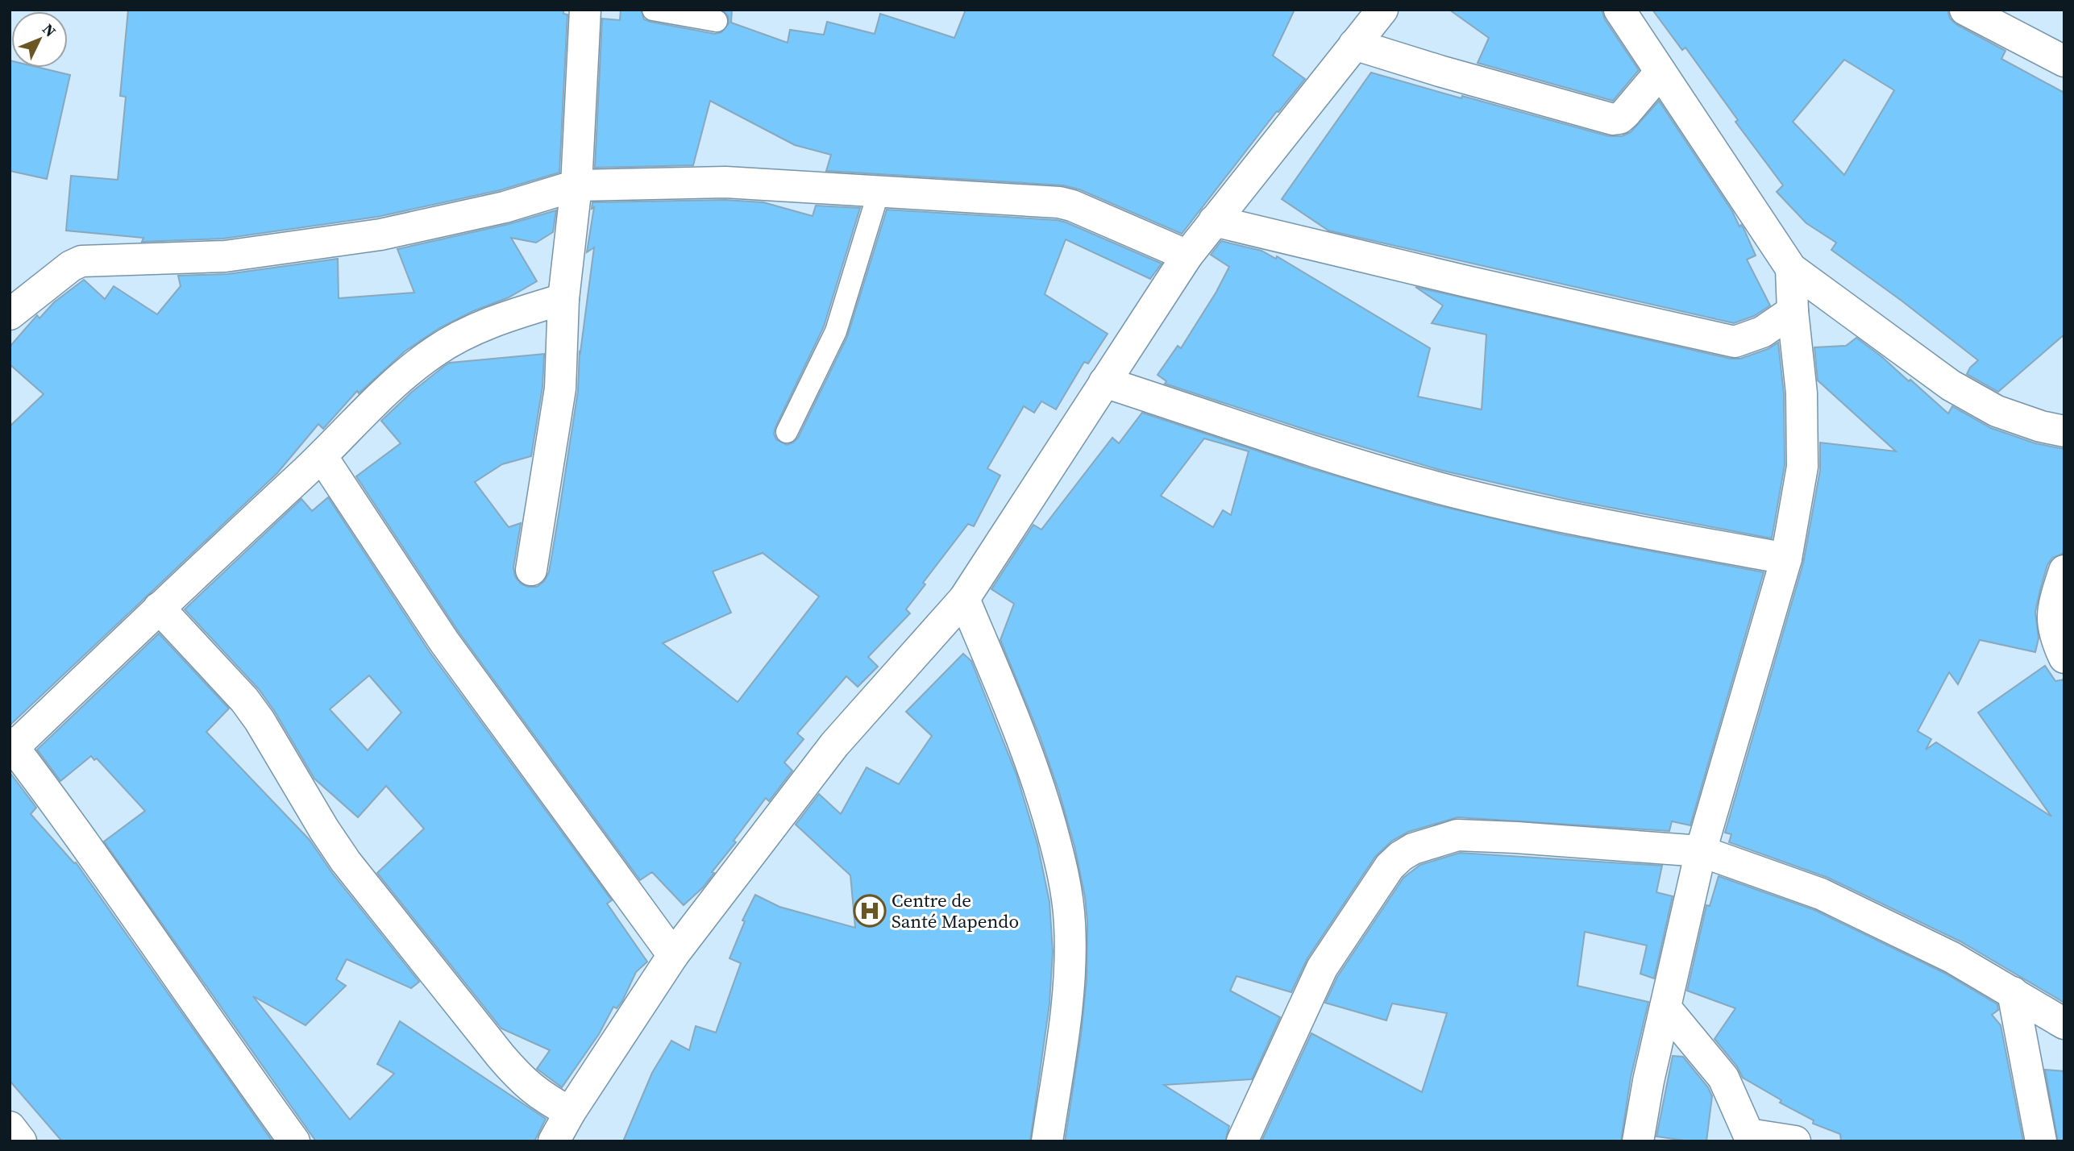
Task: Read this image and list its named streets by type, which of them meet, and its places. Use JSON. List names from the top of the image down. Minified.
{"places":{"hospital":["Centre de Santé Mapendo"]},"north":"top right"}
